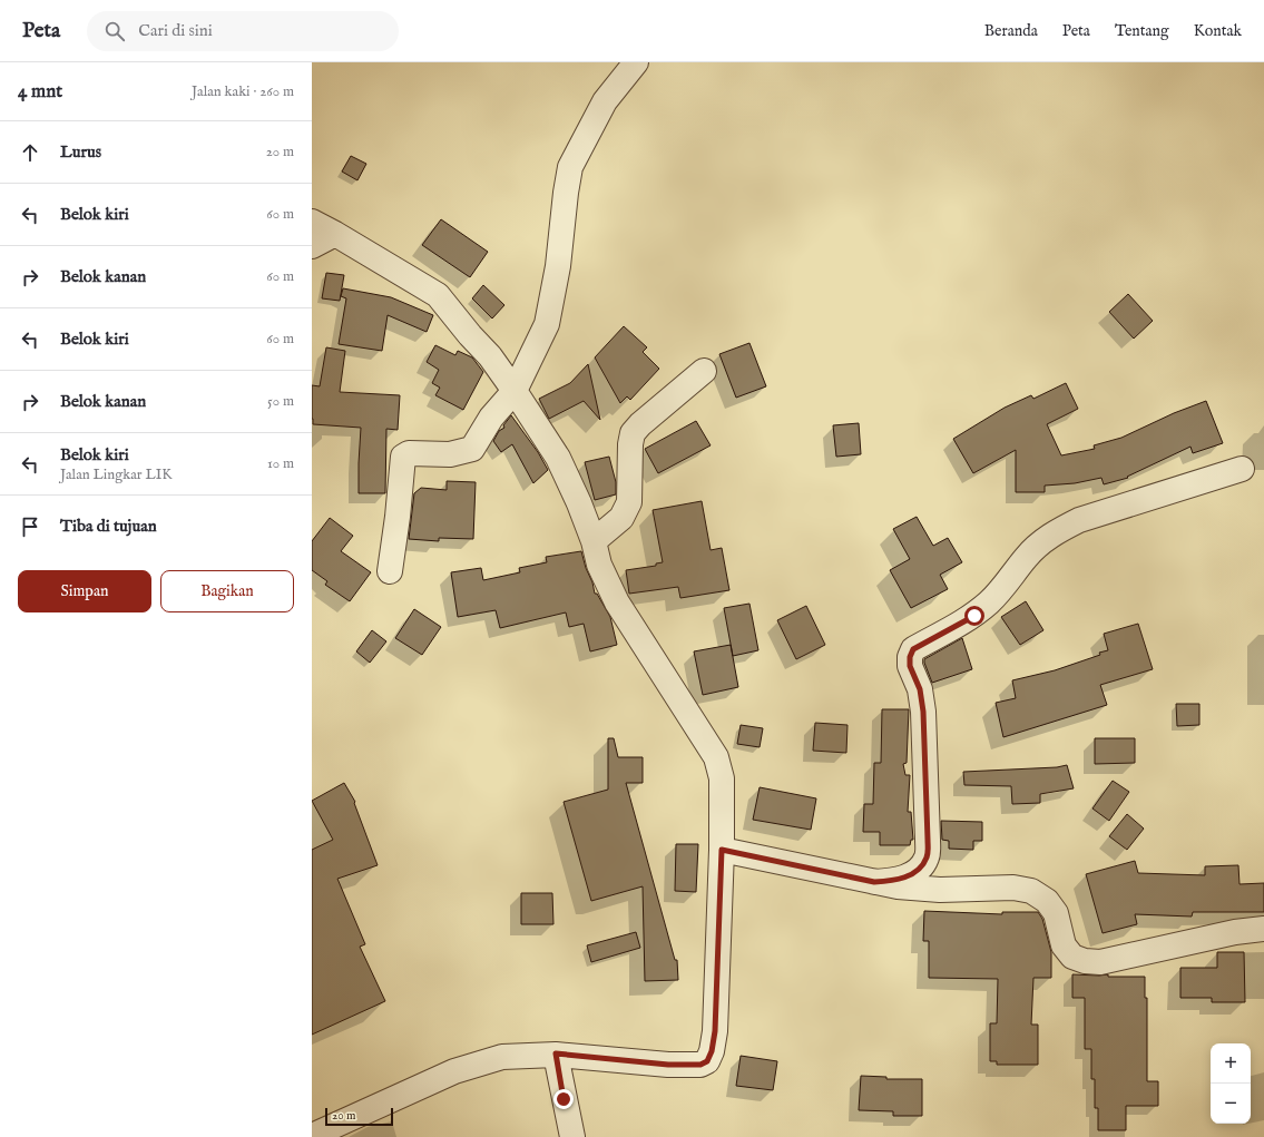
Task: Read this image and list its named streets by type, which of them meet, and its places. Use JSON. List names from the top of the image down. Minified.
{"scale_bar":"20 m","page":{"header":"Peta","search":"Cari di sini","nav":["Beranda","Peta","Tentang","Kontak"],"heading":["4 mnt","Jalan kaki · 260 m"],"list":[["Lurus","20 m"],["Belok kiri","60 m"],["Belok kanan","60 m"],["Belok kiri","60 m"],["Belok kanan","50 m"],["Belok kiri","Jalan Lingkar LIK","10 m"],"Tiba di tujuan"],"buttons":["Simpan","Bagikan"],"map_buttons":["+","−"],"scale":"20 m"}}
